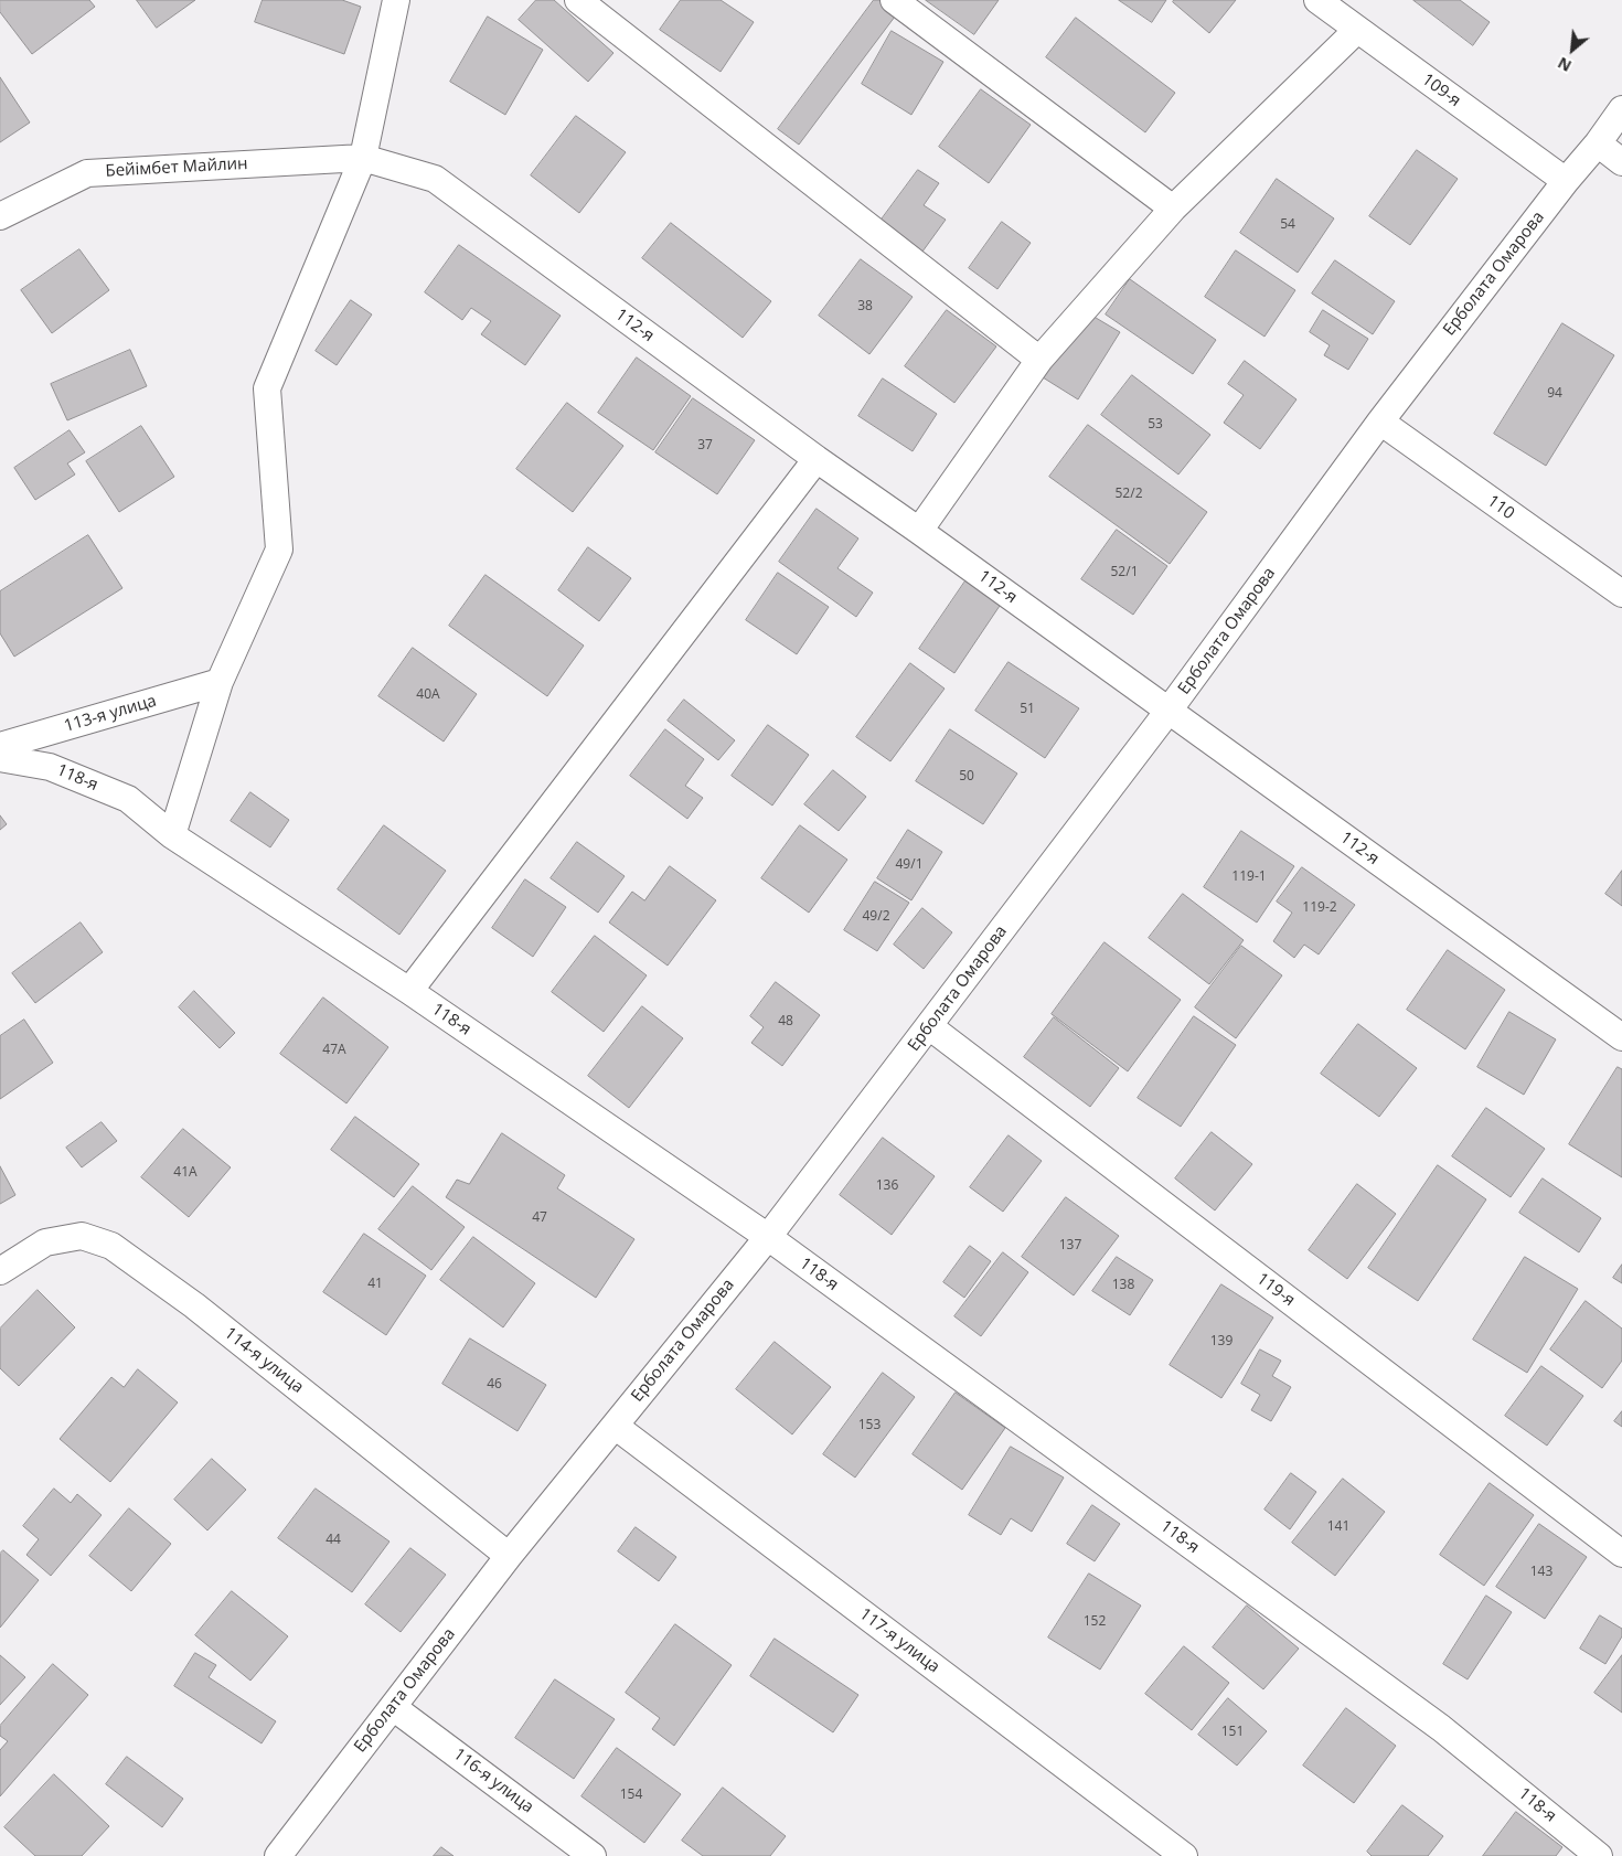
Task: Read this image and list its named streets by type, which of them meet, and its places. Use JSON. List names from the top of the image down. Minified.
{"streets":{"street":["109-я","Бейімбет Майлин","Ерболата Омарова","112-я","110","113-я улица","118-я","119-я","114-я улица","117-я улица","116-я улица"]},"crossings":[["109-я","Ерболата Омарова"],["Бейімбет Майлин","112-я"],["Ерболата Омарова","112-я"],["Ерболата Омарова","110"],["Ерболата Омарова","118-я"],["Ерболата Омарова","119-я"],["Ерболата Омарова","114-я улица"],["Ерболата Омарова","117-я улица"],["Ерболата Омарова","116-я улица"]],"house_numbers":["54","38","94","53","37","52/2","52/1","40А","51","50","49/1","119-1","119-2","49/2","48","47А","41А","136","47","137","41","138","139","46","153","141","44","143","152","151","154"],"north":"bottom left"}
